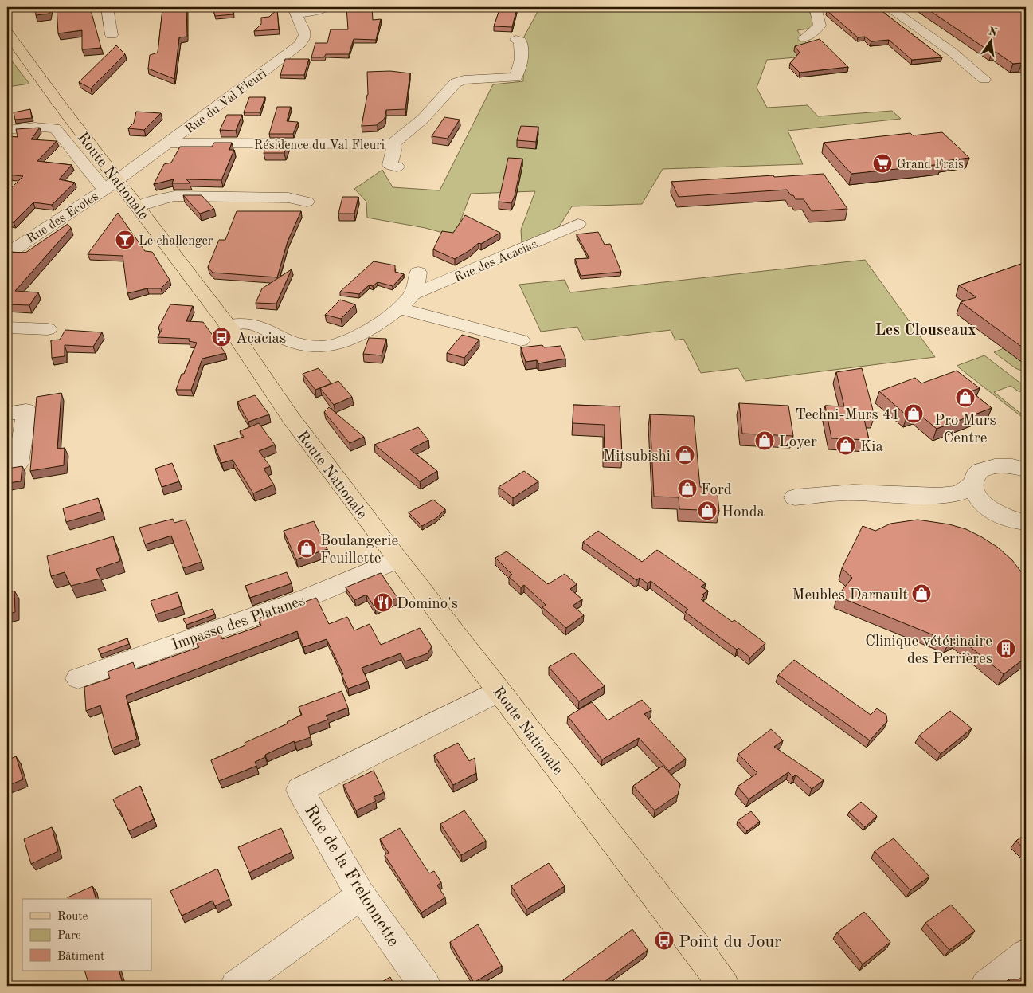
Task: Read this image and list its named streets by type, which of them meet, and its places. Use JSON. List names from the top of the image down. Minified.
{"streets":{"main road":["Route Nationale"],"street":["Rue du Val Fleuri","Résidence du Val Fleuri","Rue des Écoles","Rue des Acacias","Impasse des Platanes","Rue de la Frelonnette"]},"crossings":[["Rue du Val Fleuri","Résidence du Val Fleuri"],["Rue du Val Fleuri","Route Nationale"],["Rue du Val Fleuri","Rue des Écoles"],["Route Nationale","Rue des Écoles"],["Route Nationale","Rue des Acacias"],["Route Nationale","Impasse des Platanes"],["Route Nationale","Rue de la Frelonnette"]],"districts":["Les Clouseaux"],"places":{"supermarket":["Grand Frais"],"bar":["Le challenger"],"bus stop":["Acacias","Point du Jour"],"shop":["Pro Murs Centre","Techni-Murs 41","Loyer","Kia","Mitsubishi","Ford","Honda","Boulangerie Feuillette","Meubles Darnault"],"restaurant":["Domino's"],"building":["Clinique vétérinaire des Perrières"]},"legend":["Route","Parc","Bâtiment"],"north":"top"}
